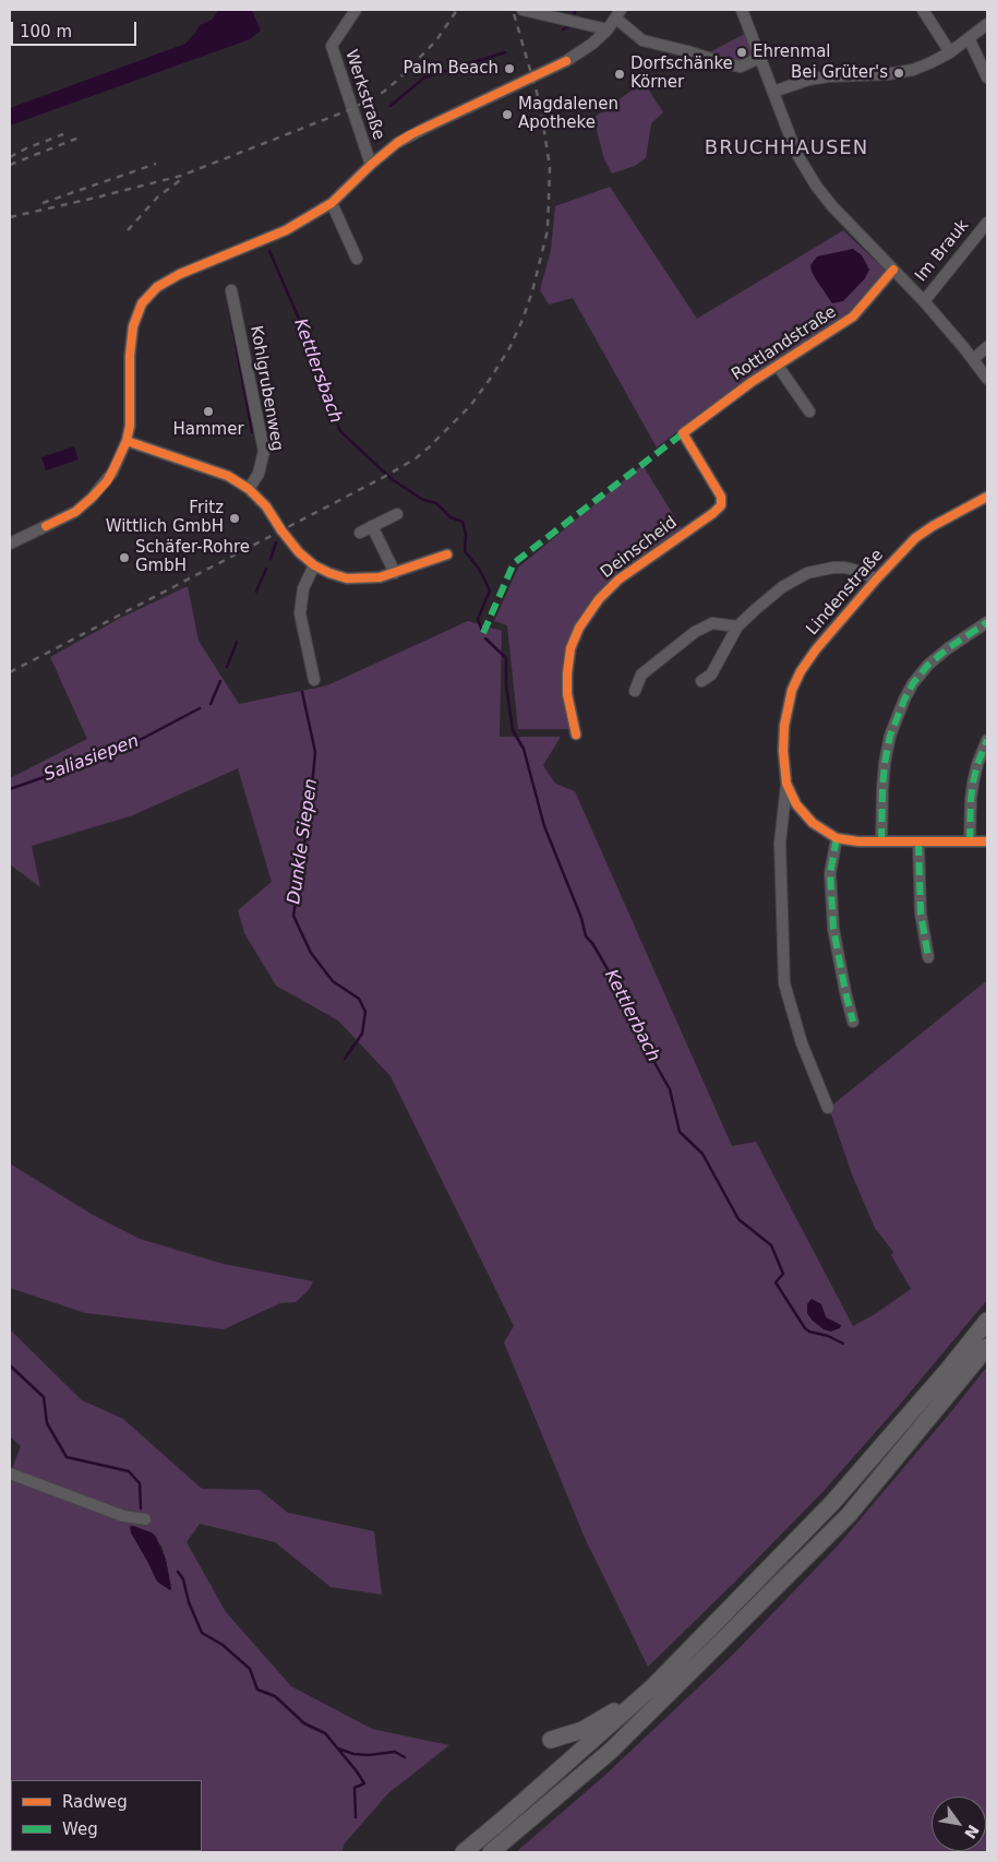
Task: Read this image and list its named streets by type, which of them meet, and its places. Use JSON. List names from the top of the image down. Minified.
{"streets":{"street":["Werkstraße","Im Brauk","Rottlandstraße","Kohlgrubenweg","Deinscheid","Lindenstraße"]},"crossings":[["Rottlandstraße","Deinscheid"]],"districts":["BRUCHHAUSEN"],"water":["Kettlersbach","Saliasiepen","Dunkle Siepen","Kettlerbach"],"places":["Ehrenmal","Palm Beach","Bei Grüter's","Dorfschänke Körner","Magdalenen Apotheke","Hammer","Fritz Wittlich GmbH","Schäfer-Rohre GmbH"],"legend":["Radweg","Weg"],"scale_bar":"100 m","north":"bottom right"}
